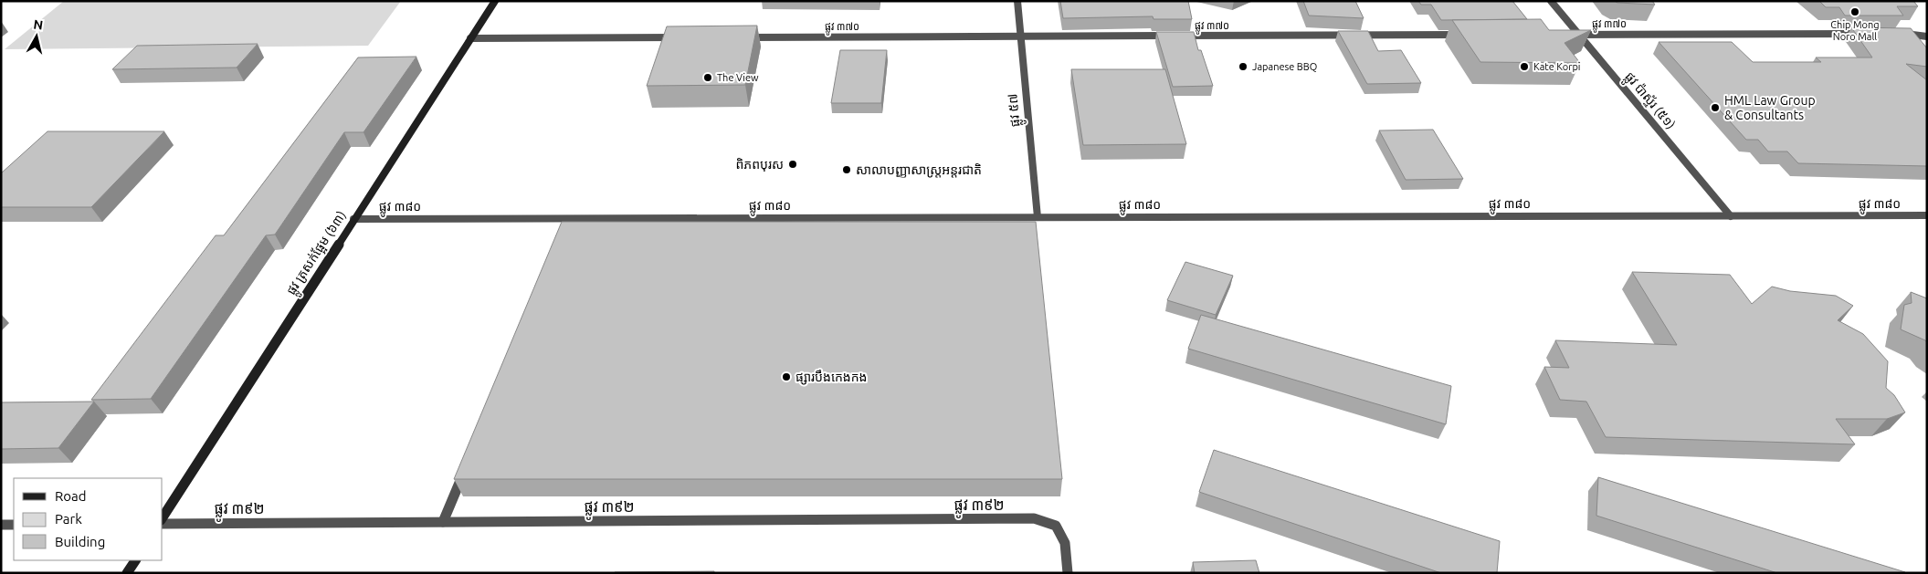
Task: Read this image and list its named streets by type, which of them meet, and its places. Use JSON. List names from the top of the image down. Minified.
{"streets":{"street":["ផ្លូវ ៣៧០","ផ្លូវ ប៉ាស្ទ័រ (៥១)","ផ្លូវ ៥៧","ផ្លូវ ៣៨០","ផ្លូវ ត្រសក់ផ្អែម (៦៣)","ផ្លូវ ៣៩២"]},"crossings":[["ផ្លូវ ៣៧០","ផ្លូវ ប៉ាស្ទ័រ (៥១)"],["ផ្លូវ ៣៧០","ផ្លូវ ៥៧"],["ផ្លូវ ប៉ាស្ទ័រ (៥១)","ផ្លូវ ៣៨០"],["ផ្លូវ ៥៧","ផ្លូវ ៣៨០"],["ផ្លូវ ៣៨០","ផ្លូវ ត្រសក់ផ្អែម (៦៣)"]],"places":["Chip Mong Noro Mall","Japanese BBQ","Kate Korpi","The View","HML Law Group & Consultants","ពិភពបុរស","សាលាបញ្ញាសាស្ត្រអន្តរជាតិ","ផ្សារបឹងកេងកង"],"legend":["Road","Park","Building"],"north":"top"}
